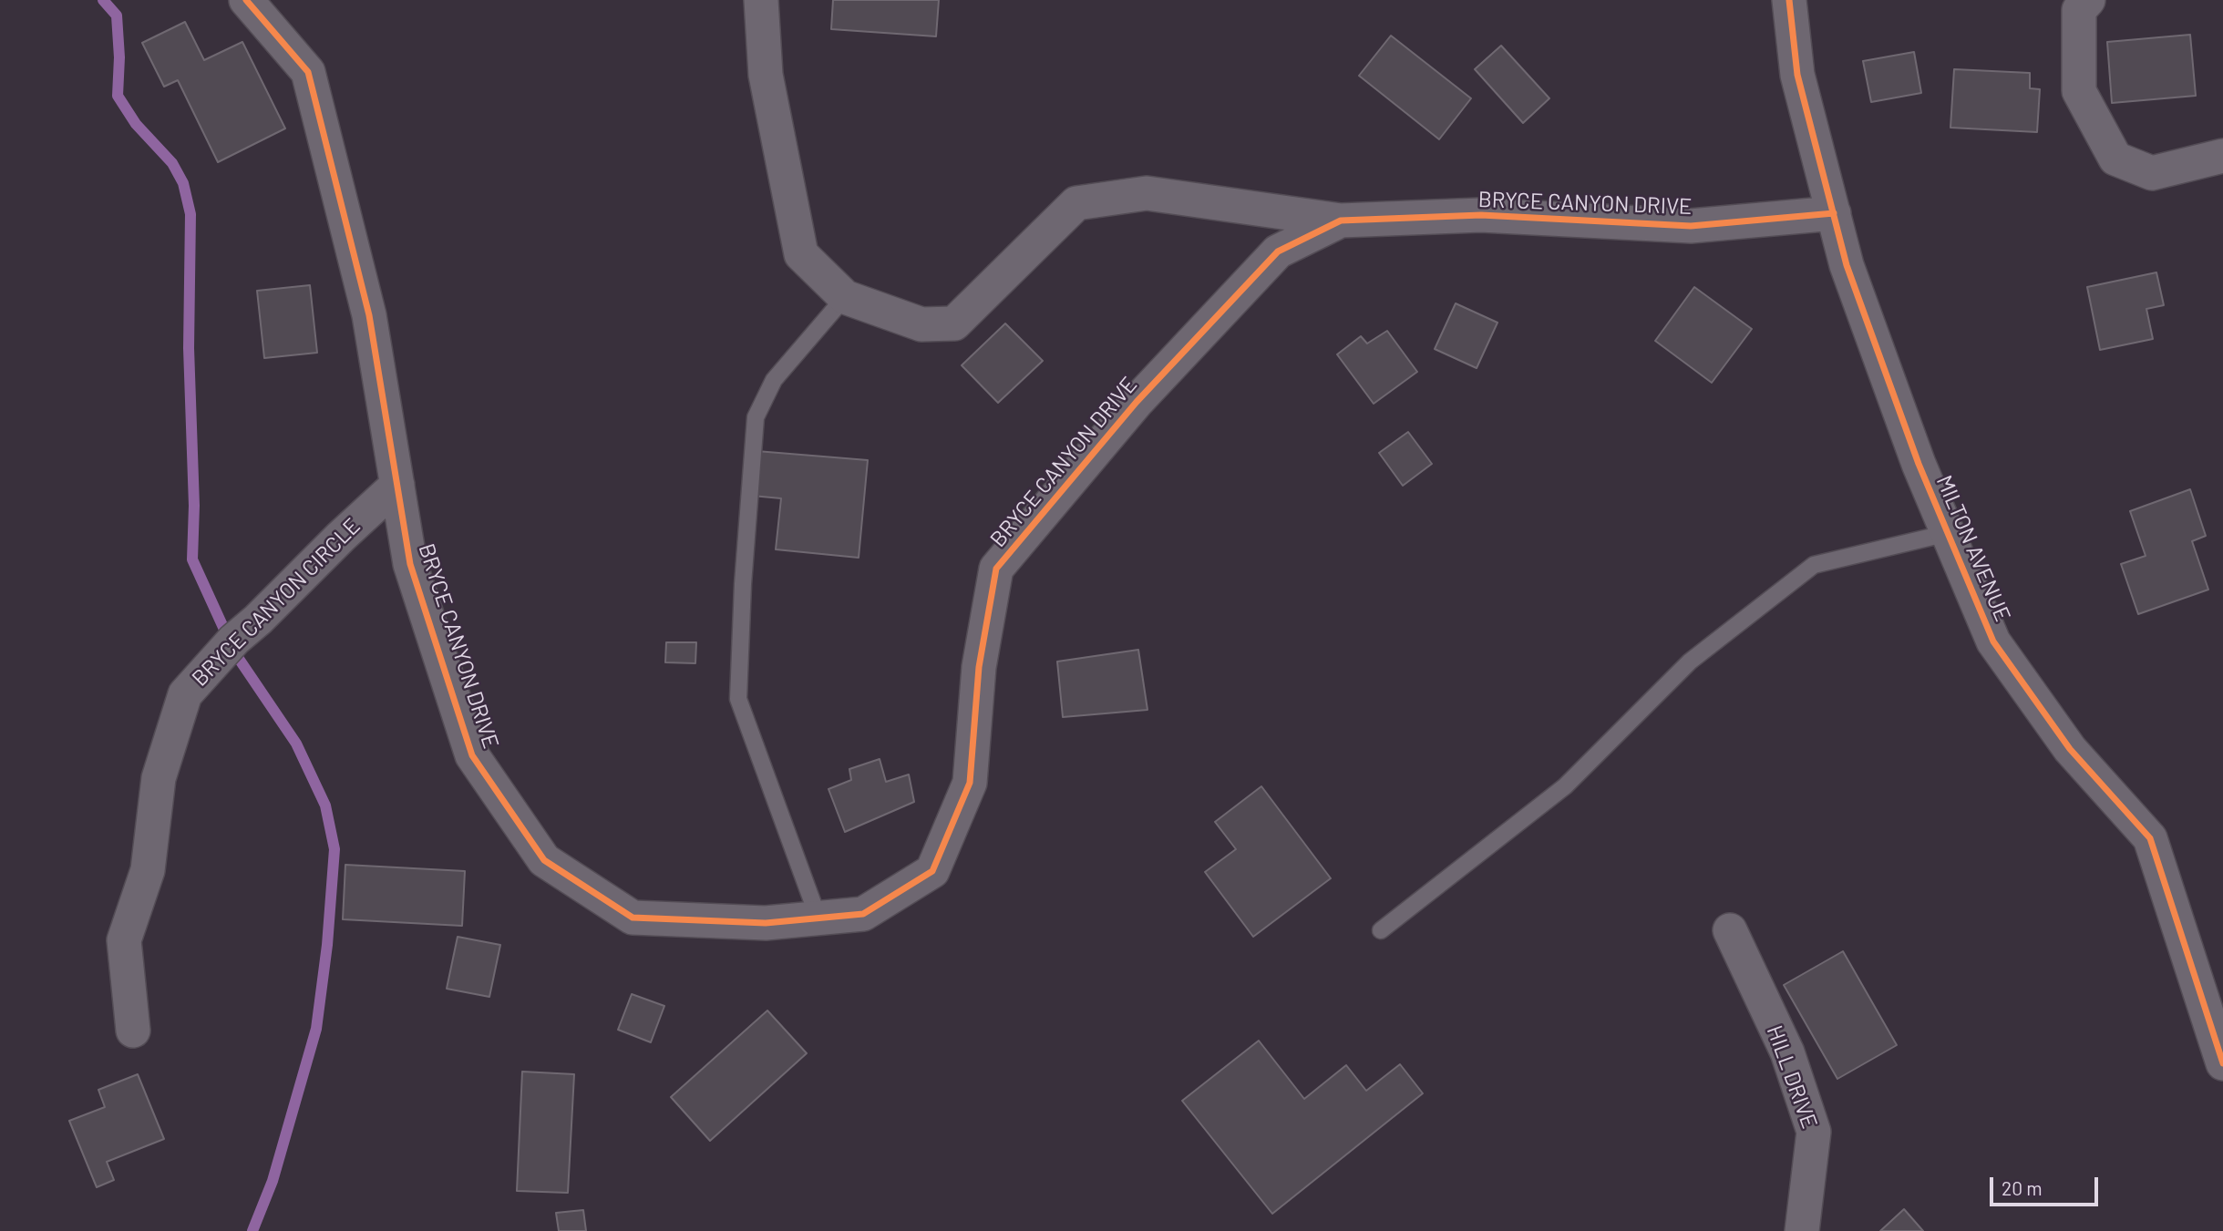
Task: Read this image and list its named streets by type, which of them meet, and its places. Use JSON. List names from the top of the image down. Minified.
{"streets":{"street":["BRYCE CANYON DRIVE","MILTON AVENUE","BRYCE CANYON CIRCLE","HILL DRIVE"]},"crossings":[["BRYCE CANYON DRIVE","MILTON AVENUE"],["BRYCE CANYON DRIVE","BRYCE CANYON CIRCLE"]],"scale_bar":"20 m"}
